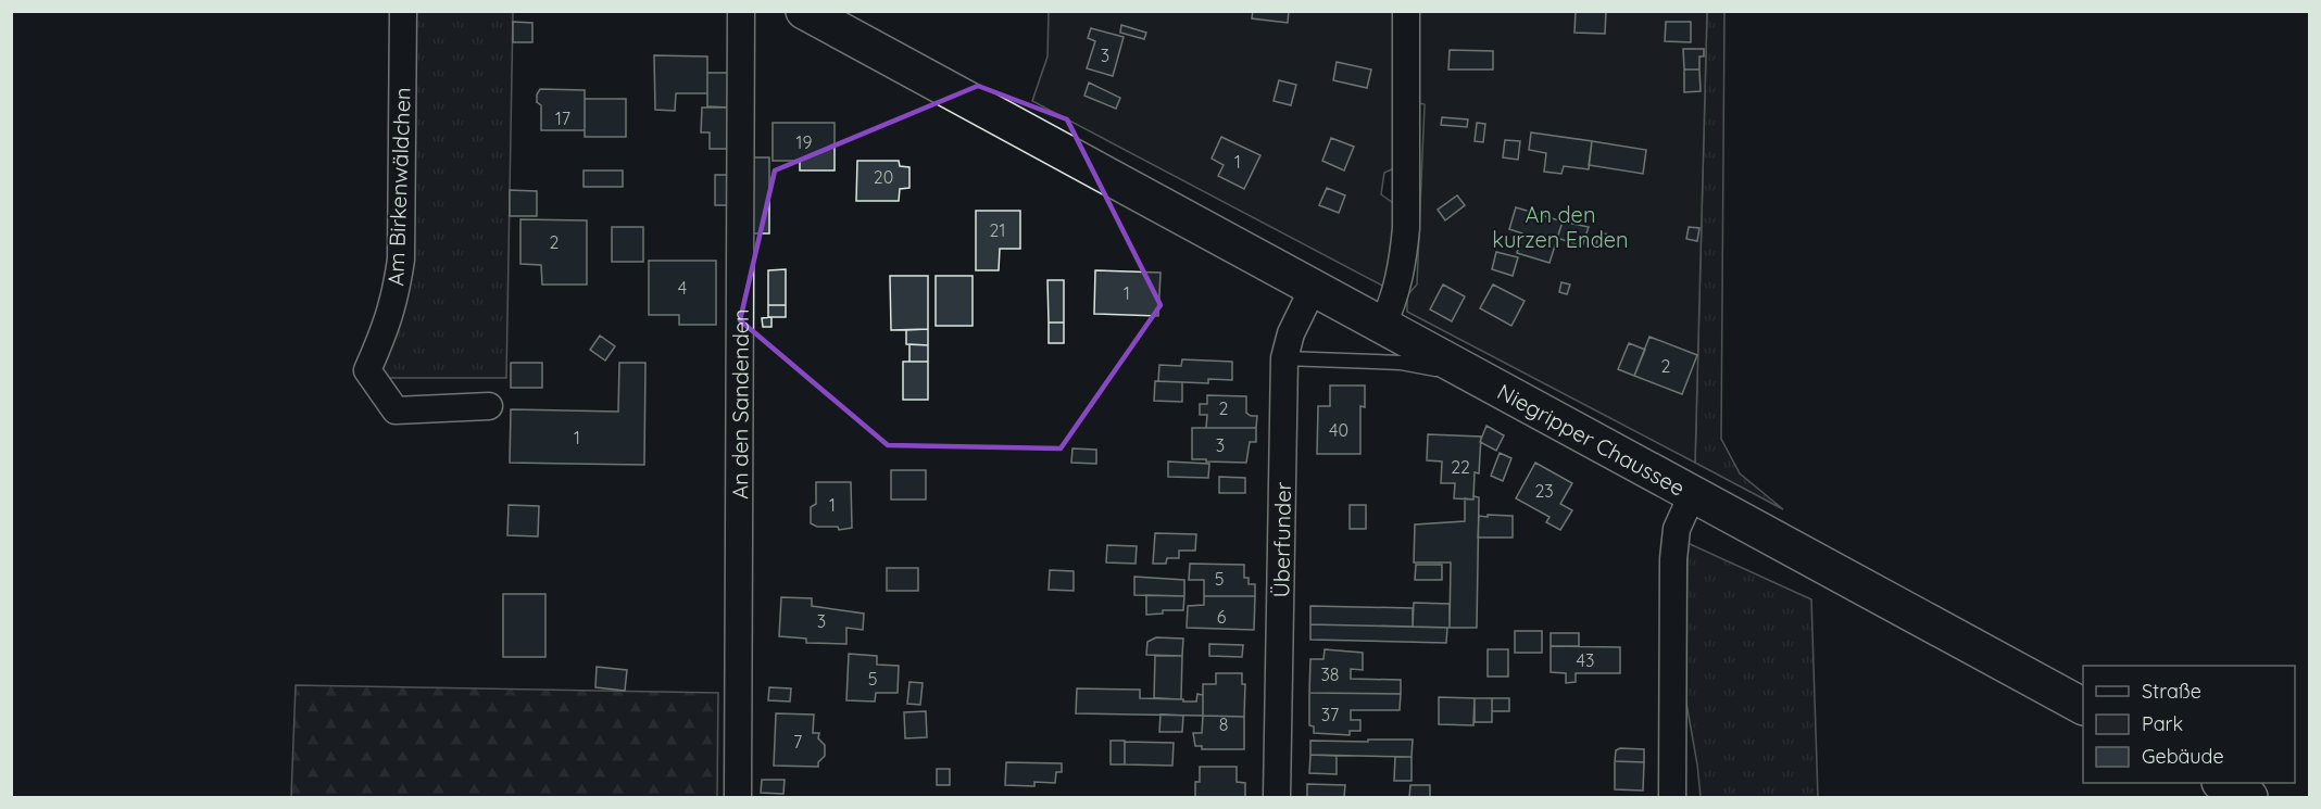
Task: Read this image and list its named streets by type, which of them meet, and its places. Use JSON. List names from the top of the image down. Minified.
{"streets":{"main road":["Niegripper Chaussee"],"street":["Am Birkenwäldchen","An den Sandenden","Überfunder"]},"crossings":[["Niegripper Chaussee","Überfunder"]],"parks":["An den kurzen Enden"],"house_numbers":["3","17","19","1","20","21","2","4","1","2","2","40","1","3","22","23","1","5","6","3","43","38","5","37","8","7"],"legend":["Straße","Park","Gebäude"]}
